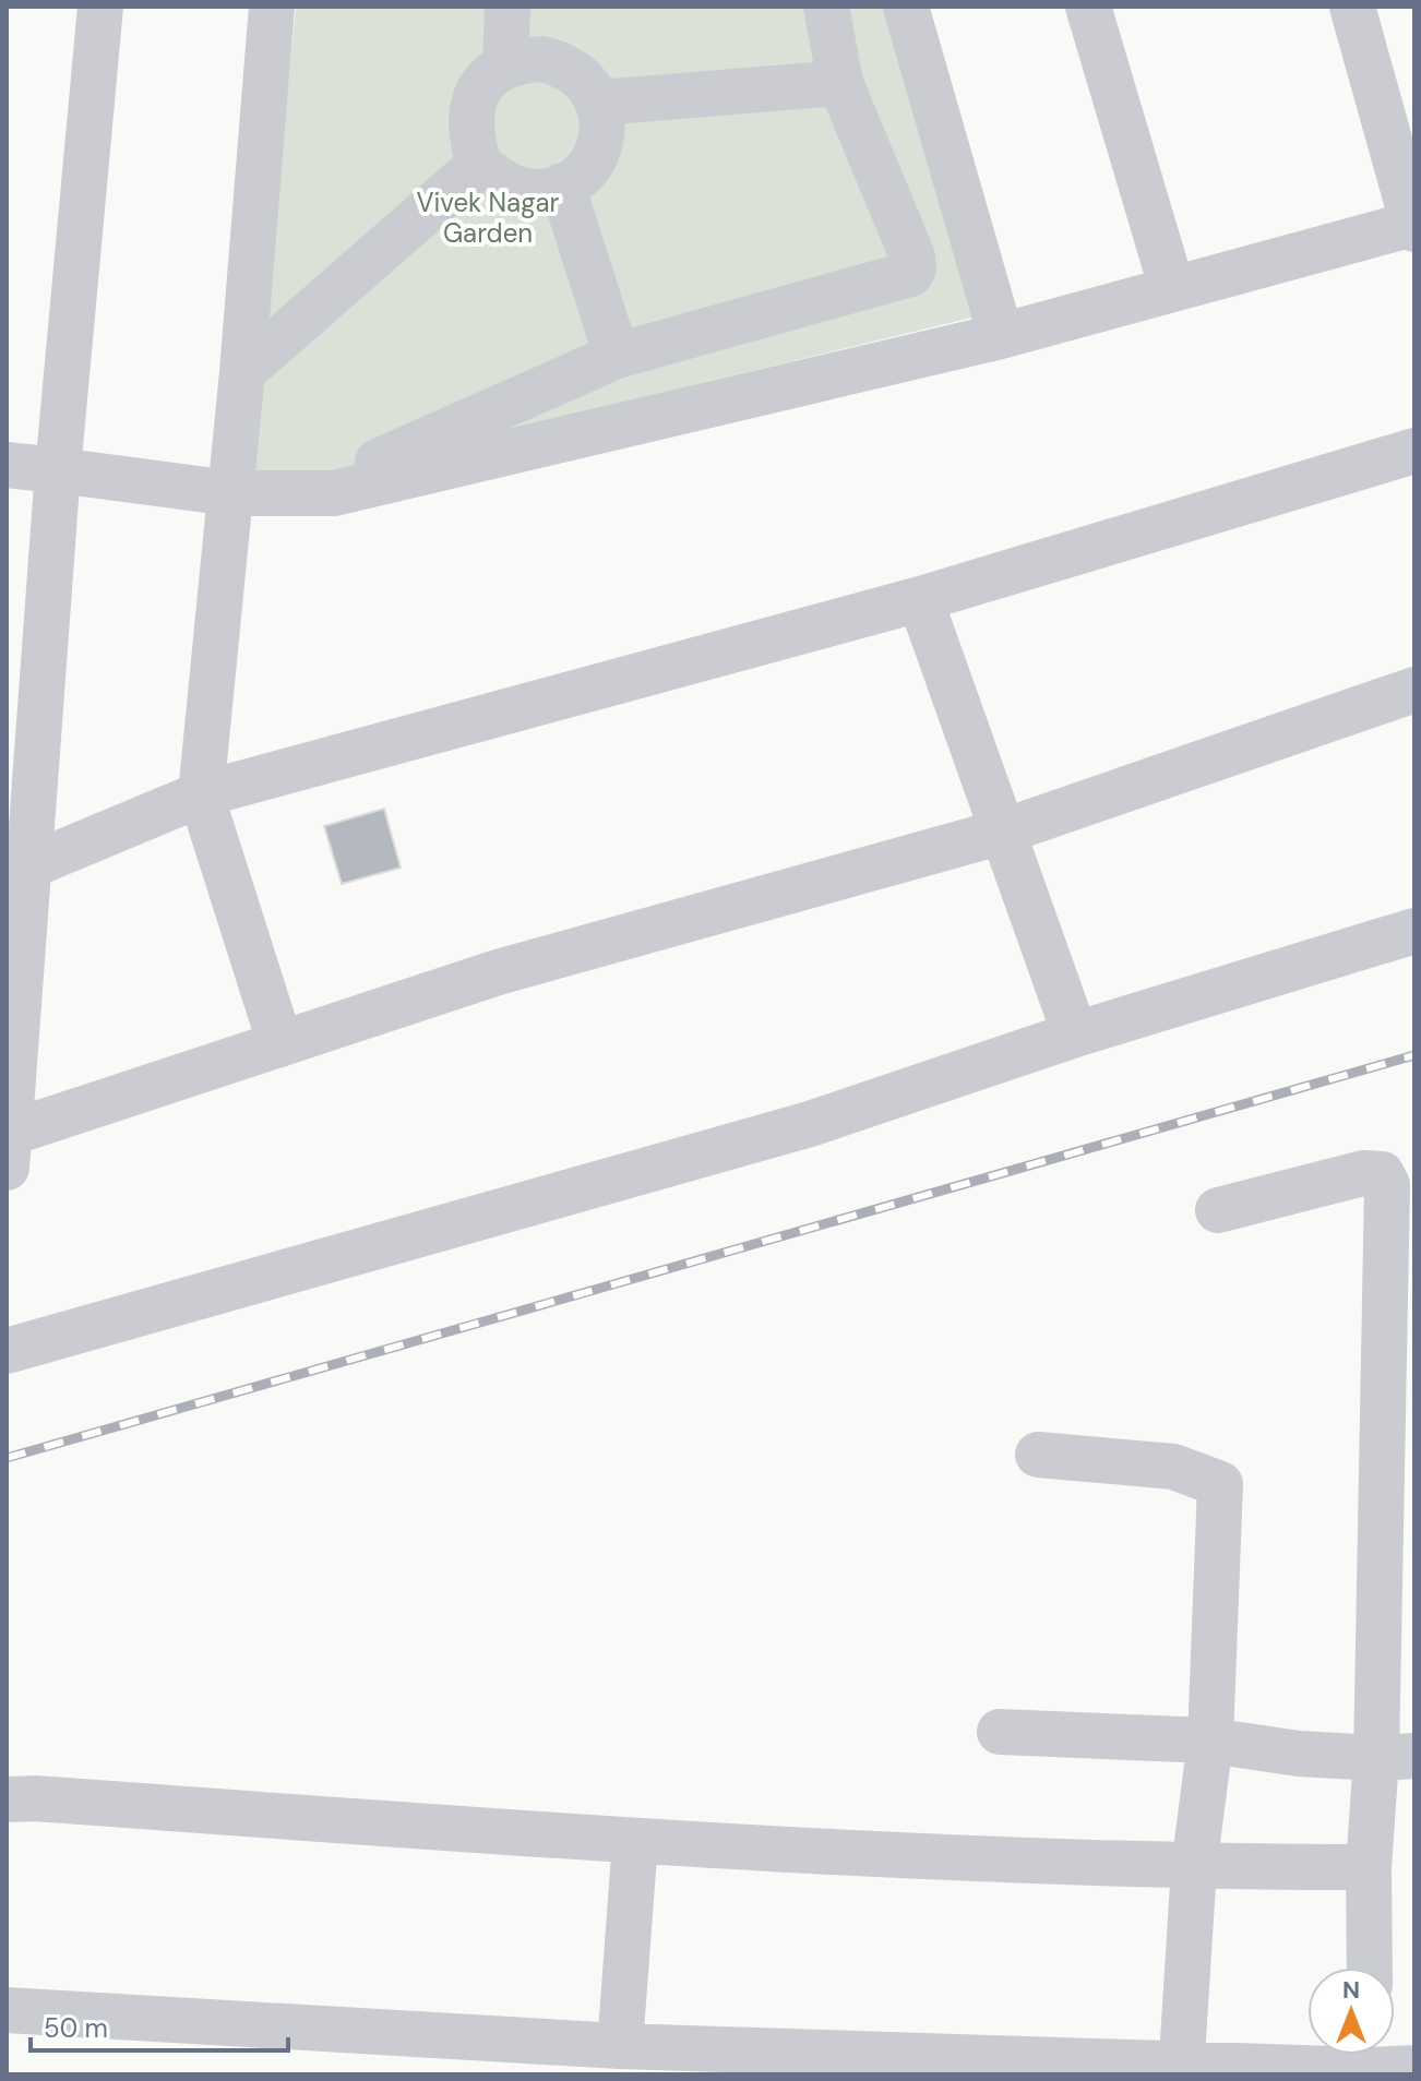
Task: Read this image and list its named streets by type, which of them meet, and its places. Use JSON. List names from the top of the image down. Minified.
{"parks":["Vivek Nagar Garden"],"scale_bar":"50 m","north":"top"}
